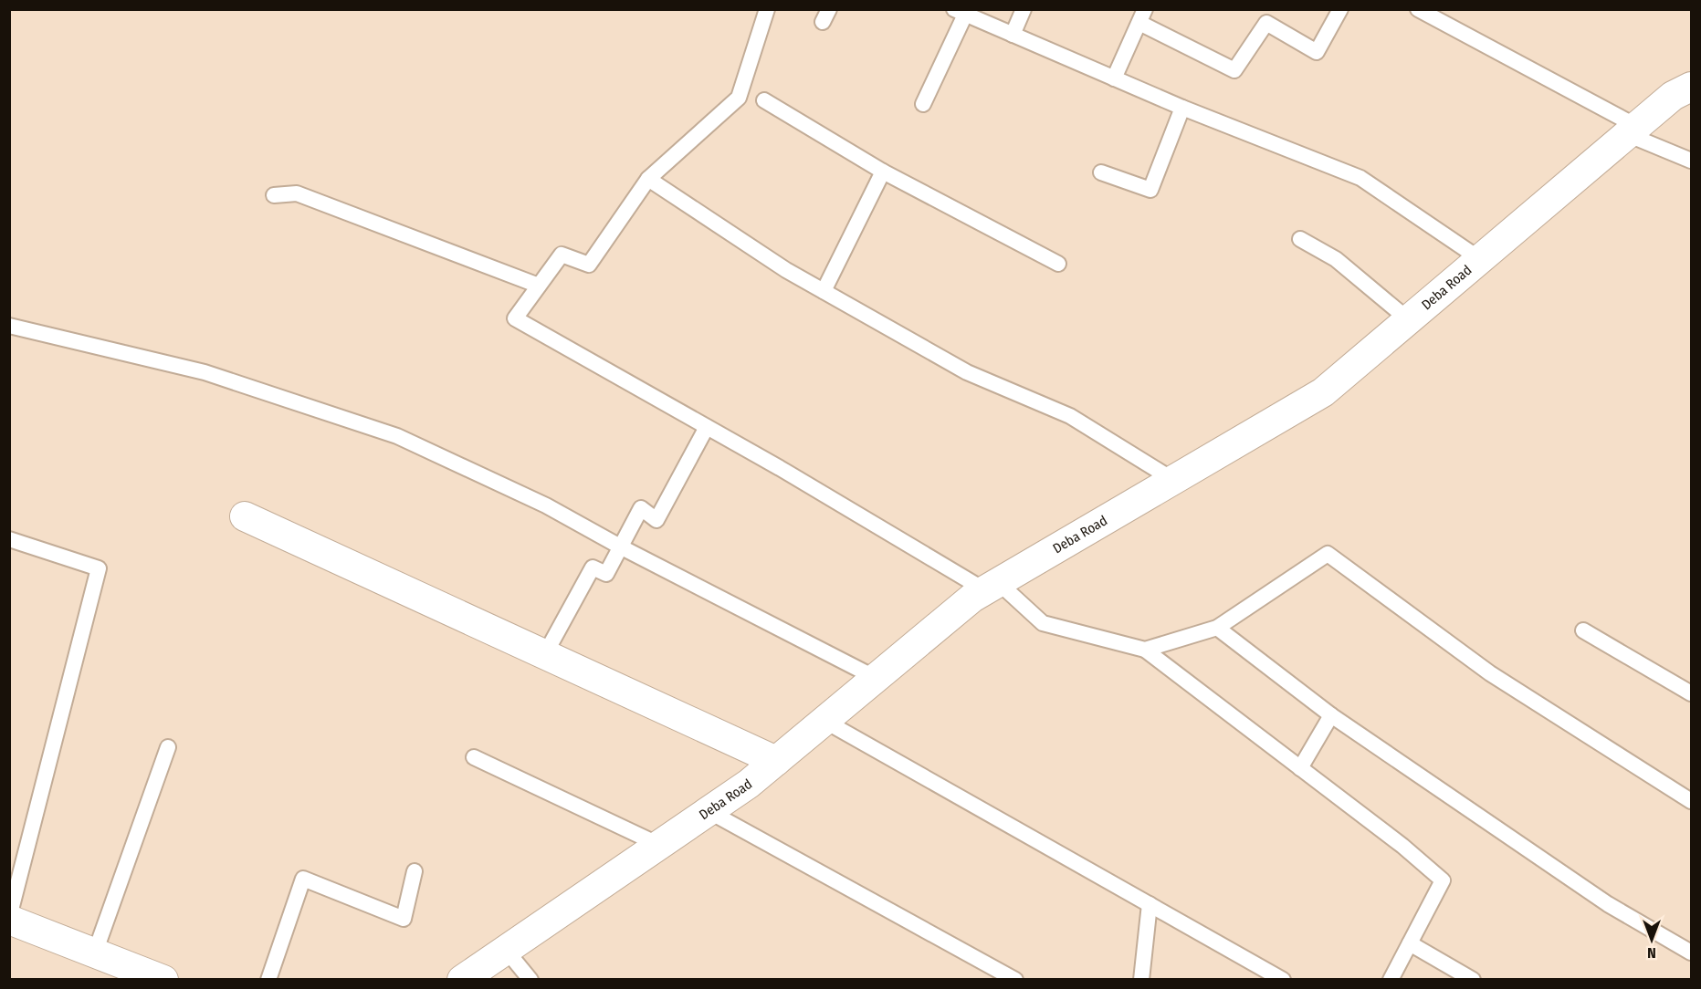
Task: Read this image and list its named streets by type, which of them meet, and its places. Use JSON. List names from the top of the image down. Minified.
{"streets":{"street":["Deba Road"]},"north":"bottom"}
